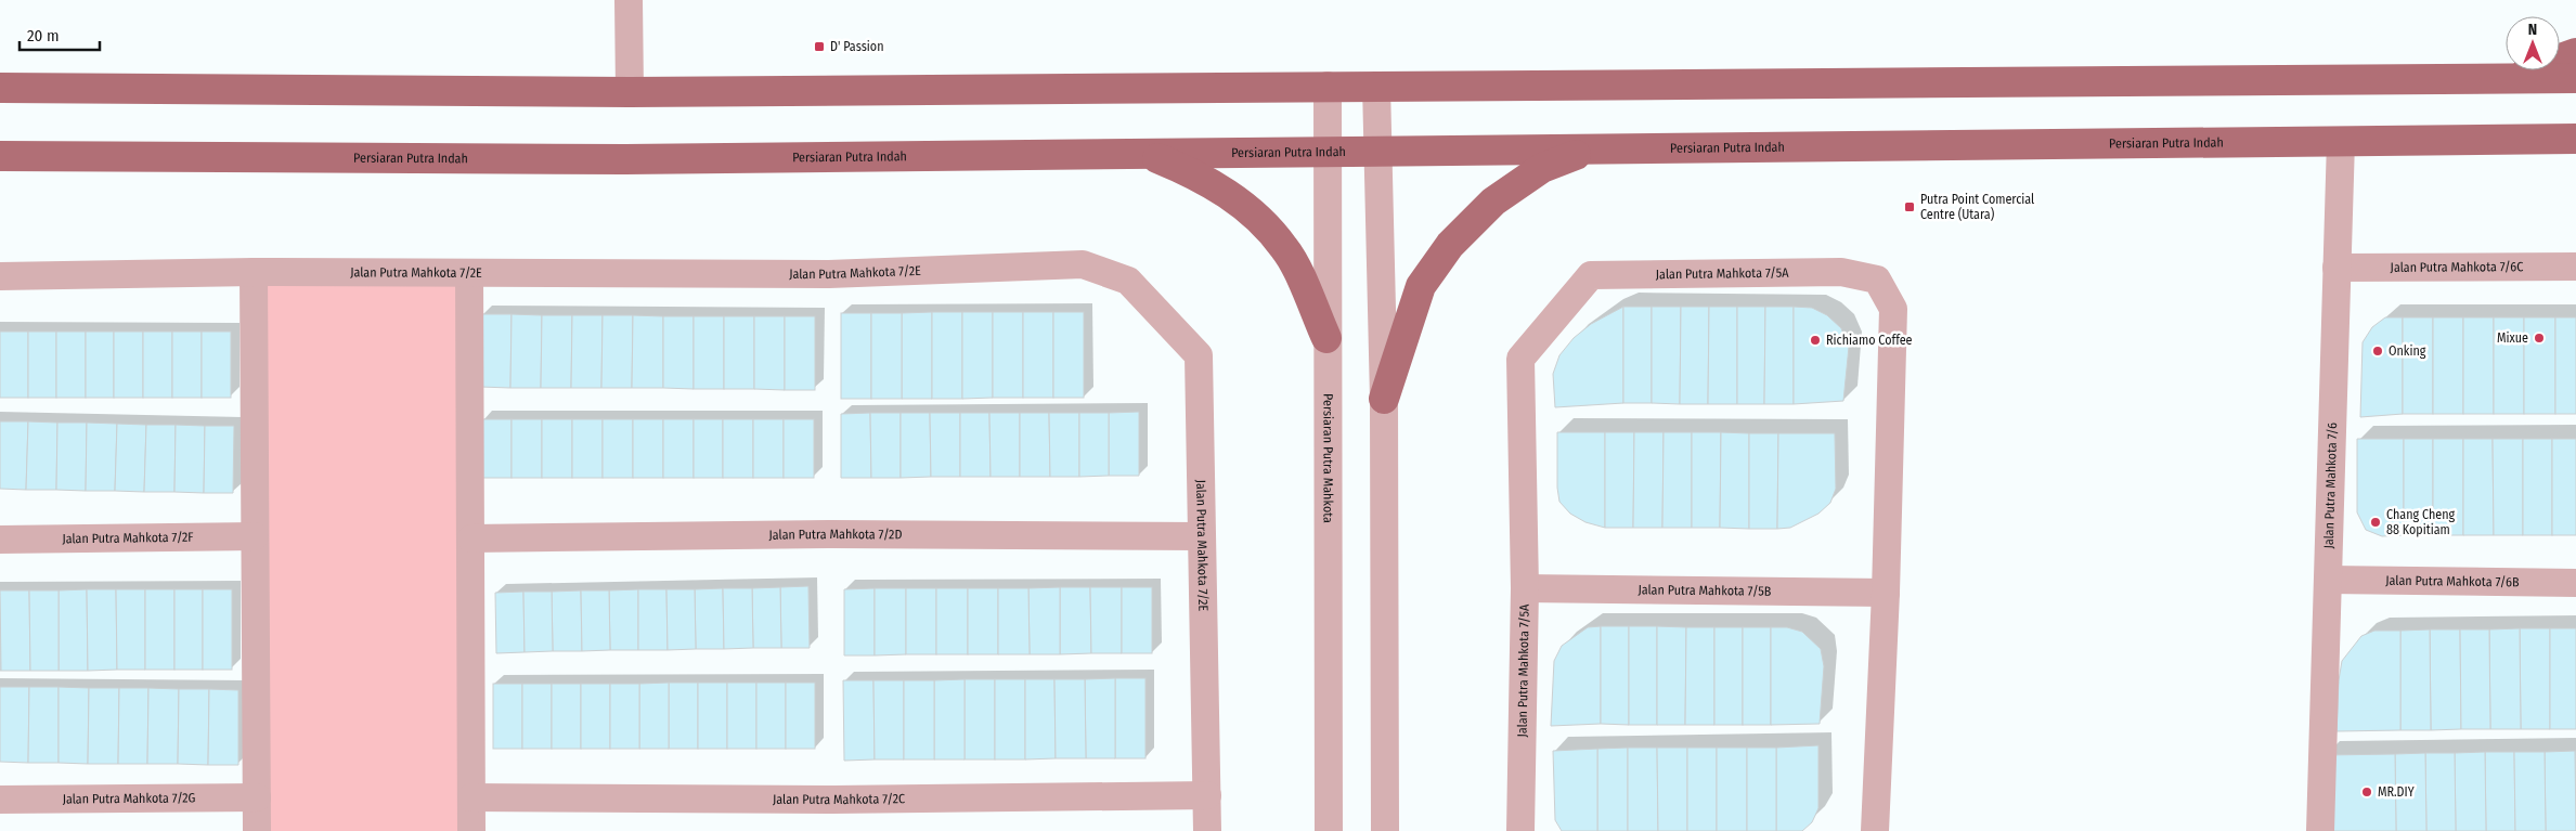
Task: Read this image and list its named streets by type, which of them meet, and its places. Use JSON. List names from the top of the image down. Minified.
{"streets":{"main road":["Persiaran Putra Indah"],"street":["Jalan Putra Mahkota 7/6C","Jalan Putra Mahkota 7/2E","Jalan Putra Mahkota 7/5A","Persiaran Putra Mahkota","Jalan Putra Mahkota 7/6","Jalan Putra Mahkota 7/2D","Jalan Putra Mahkota 7/2F","Jalan Putra Mahkota 7/6B","Jalan Putra Mahkota 7/5B","Jalan Putra Mahkota 7/2G","Jalan Putra Mahkota 7/2C"]},"crossings":[["Persiaran Putra Indah","Persiaran Putra Mahkota"],["Persiaran Putra Indah","Jalan Putra Mahkota 7/6"],["Jalan Putra Mahkota 7/6C","Jalan Putra Mahkota 7/6"],["Jalan Putra Mahkota 7/2E","Jalan Putra Mahkota 7/2D"],["Jalan Putra Mahkota 7/2E","Jalan Putra Mahkota 7/2C"],["Jalan Putra Mahkota 7/5A","Jalan Putra Mahkota 7/5B"],["Jalan Putra Mahkota 7/6","Jalan Putra Mahkota 7/6B"]],"places":{"transit":["D' Passion","Putra Point Comercial Centre (Utara)"],"other":["Mixue","Richiamo Coffee","Onking","Chang Cheng 88 Kopitiam","MR.DIY"]},"scale_bar":"20 m","north":"top"}
